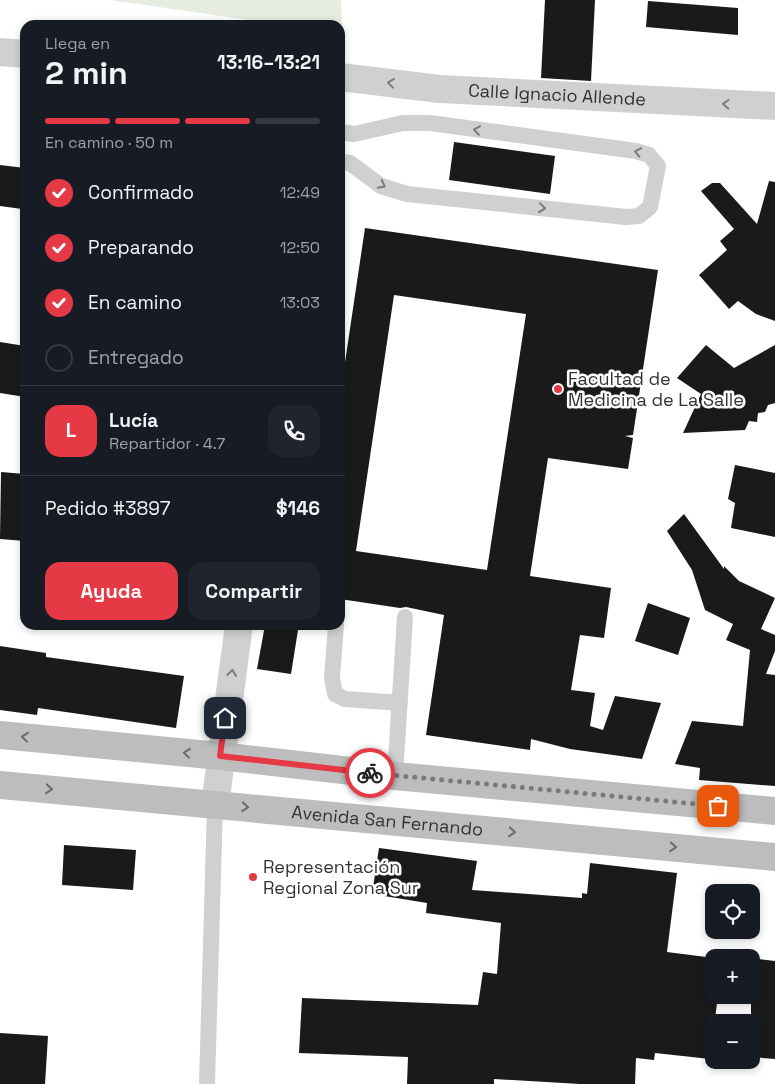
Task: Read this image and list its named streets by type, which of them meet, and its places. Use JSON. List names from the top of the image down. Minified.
{"streets":{"main road":["Avenida San Fernando"],"street":["Calle Ignacio Allende"]},"one_way":["Calle Ignacio Allende"],"places":["Facultad de Medicina de La Salle","Representación Regional Zona Sur"],"page":{"heading":["2 min","Llega en","13:16–13:21"],"panel":["Lucía","Repartidor · 4.7","Pedido #3897","$146"],"bar":"En camino · 50 m","list":[["Confirmado","12:49"],["Preparando","12:50"],["En camino","13:03"],"Entregado"],"round":"L","buttons":["Ayuda","Compartir"],"map_buttons":["+","−"]}}
